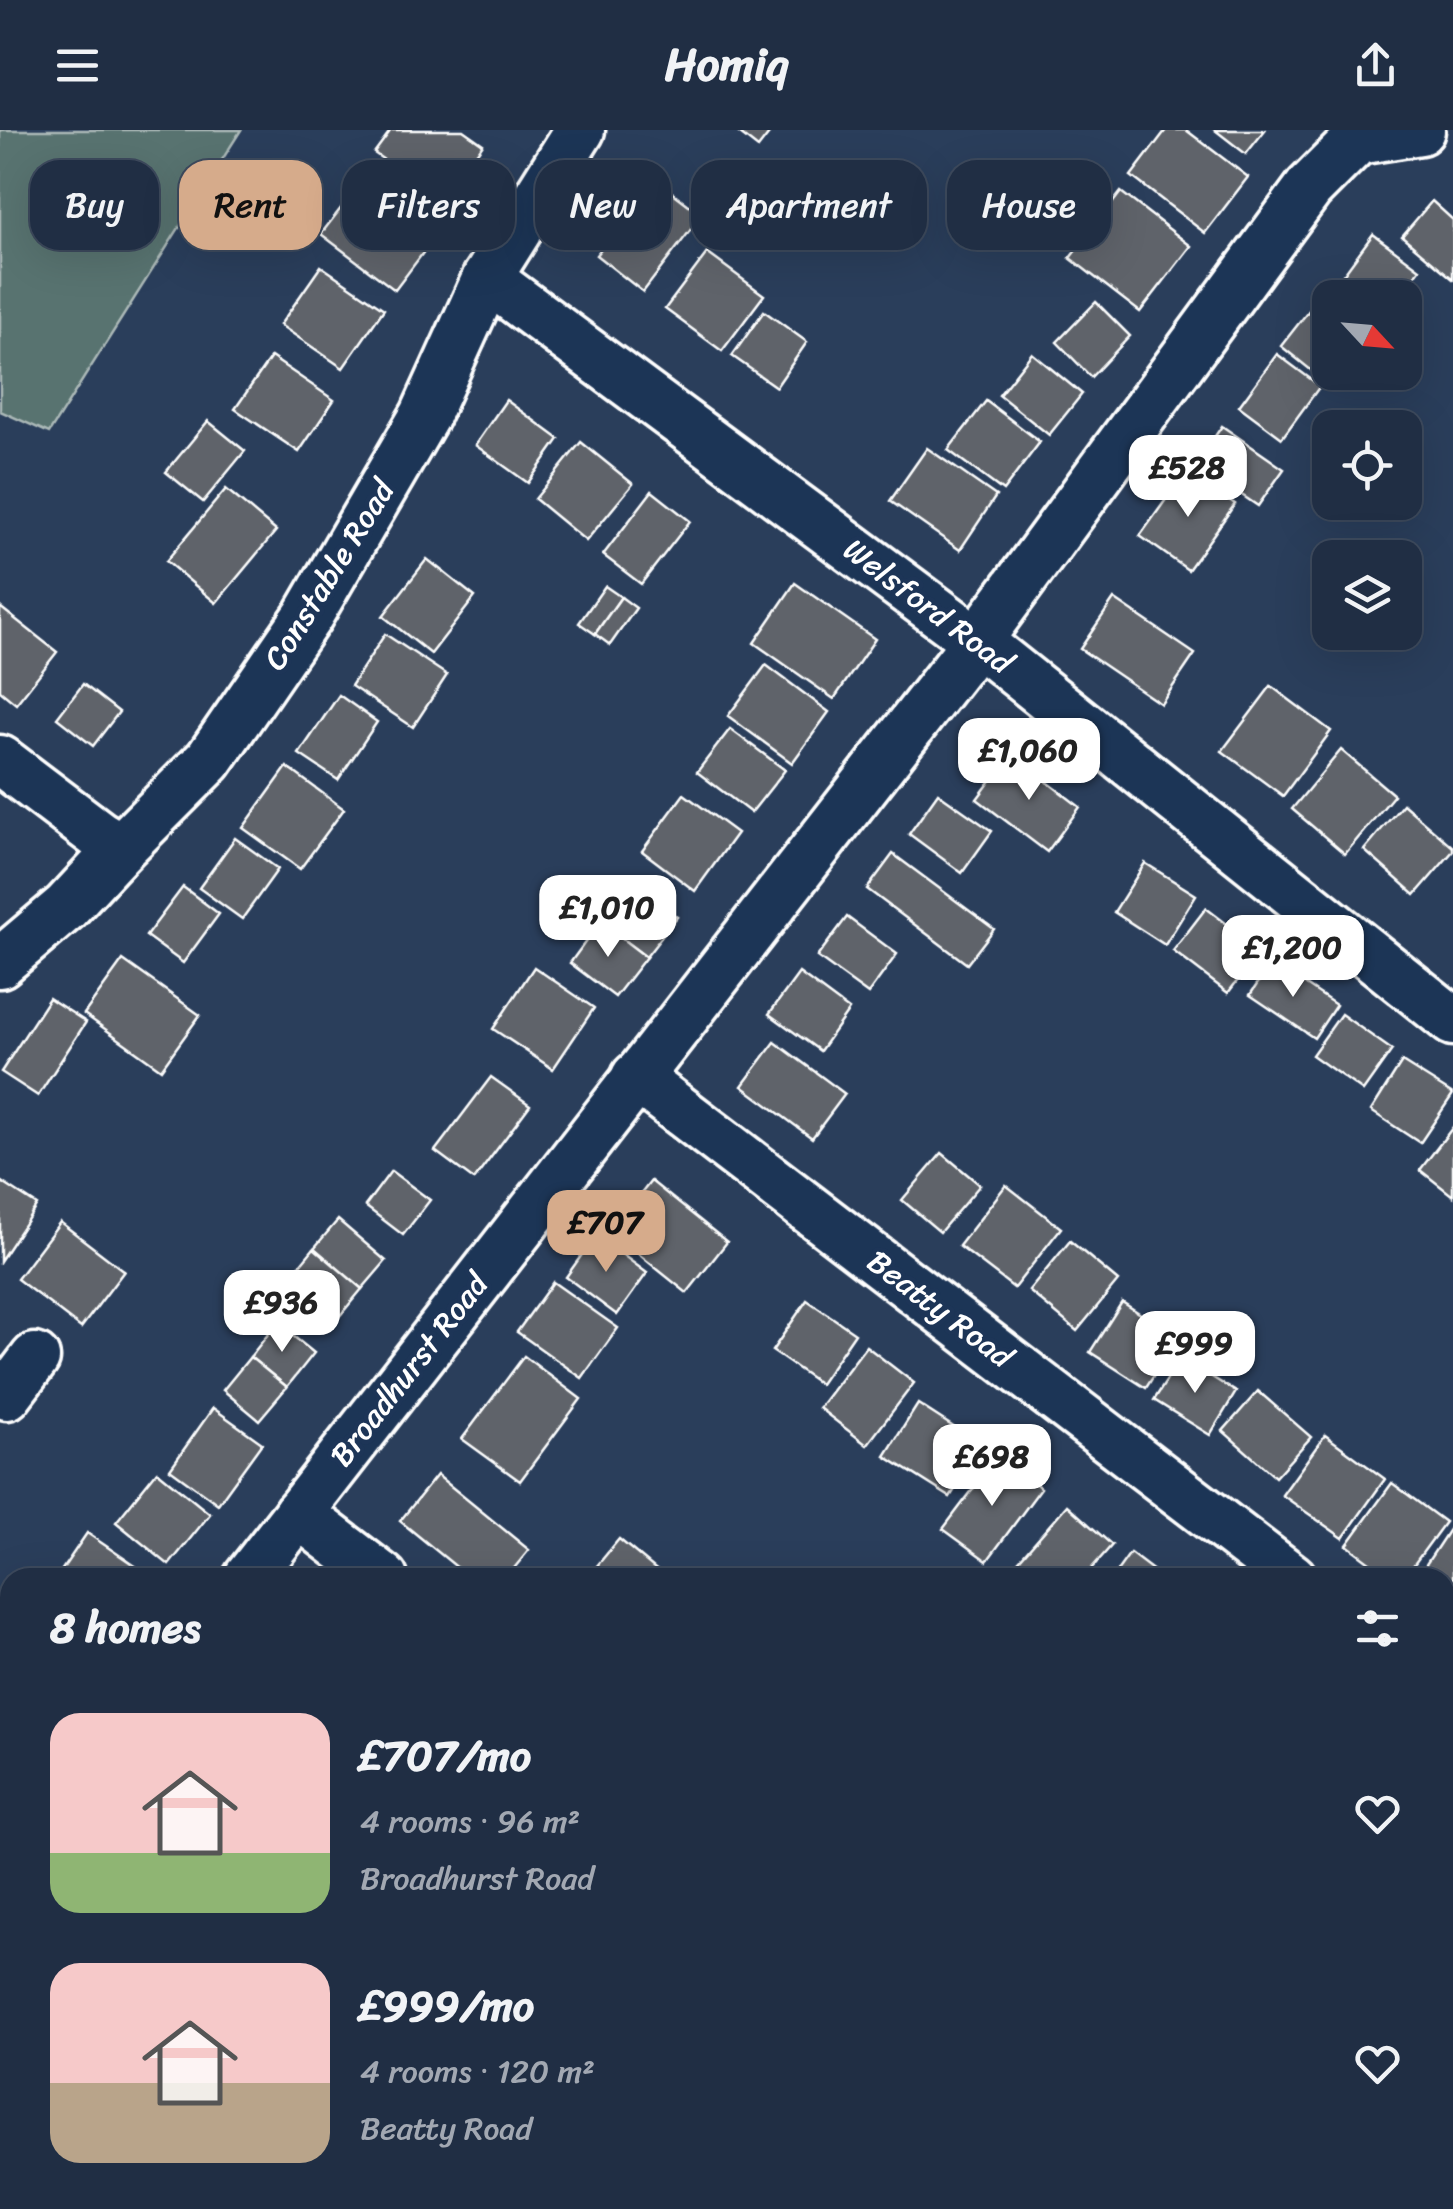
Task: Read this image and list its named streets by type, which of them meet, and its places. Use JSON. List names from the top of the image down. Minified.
{"streets":{"street":["Constable Road","Welsford Road","Beatty Road","Broadhurst Road"]},"crossings":[["Constable Road","Welsford Road"],["Welsford Road","Broadhurst Road"],["Beatty Road","Broadhurst Road"]],"north":"bottom right","page":{"header":"Homiq","chip":["Buy","Rent","Filters","New","Apartment","House"],"price":["£528","£1,060","£1,010","£1,200","£707","£936","£999","£698"],"heading":"8 homes","list":[{"name":"£707/mo","note":"4 rooms · 96 m² · Broadhurst Road"},{"name":"£999/mo","note":"4 rooms · 120 m² · Beatty Road"}]}}
